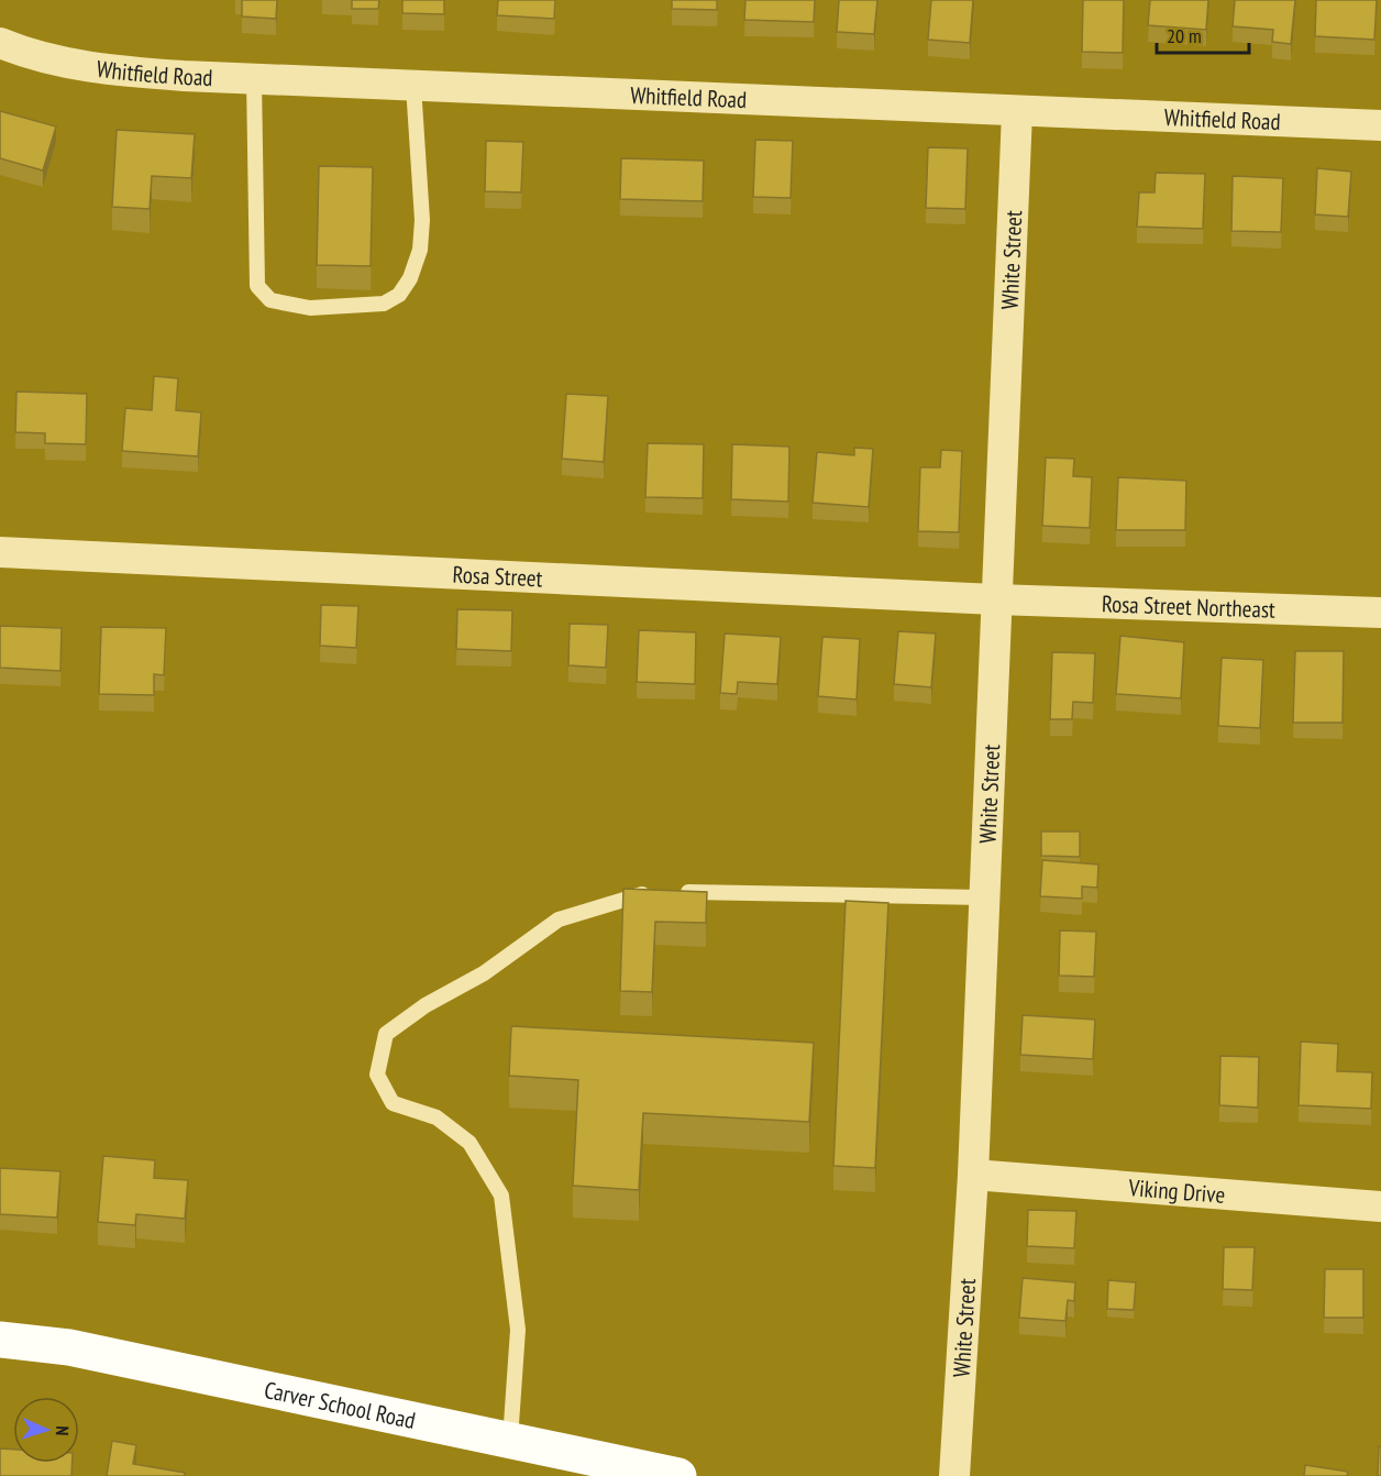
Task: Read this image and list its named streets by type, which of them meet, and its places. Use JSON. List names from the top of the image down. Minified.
{"streets":{"main road":["Carver School Road"],"street":["Whitfield Road","White Street","Rosa Street","Rosa Street Northeast","Viking Drive"]},"crossings":[["Whitfield Road","White Street"],["White Street","Rosa Street"],["White Street","Rosa Street Northeast"],["White Street","Viking Drive"],["Rosa Street","Rosa Street Northeast"]],"scale_bar":"20 m","north":"right"}
